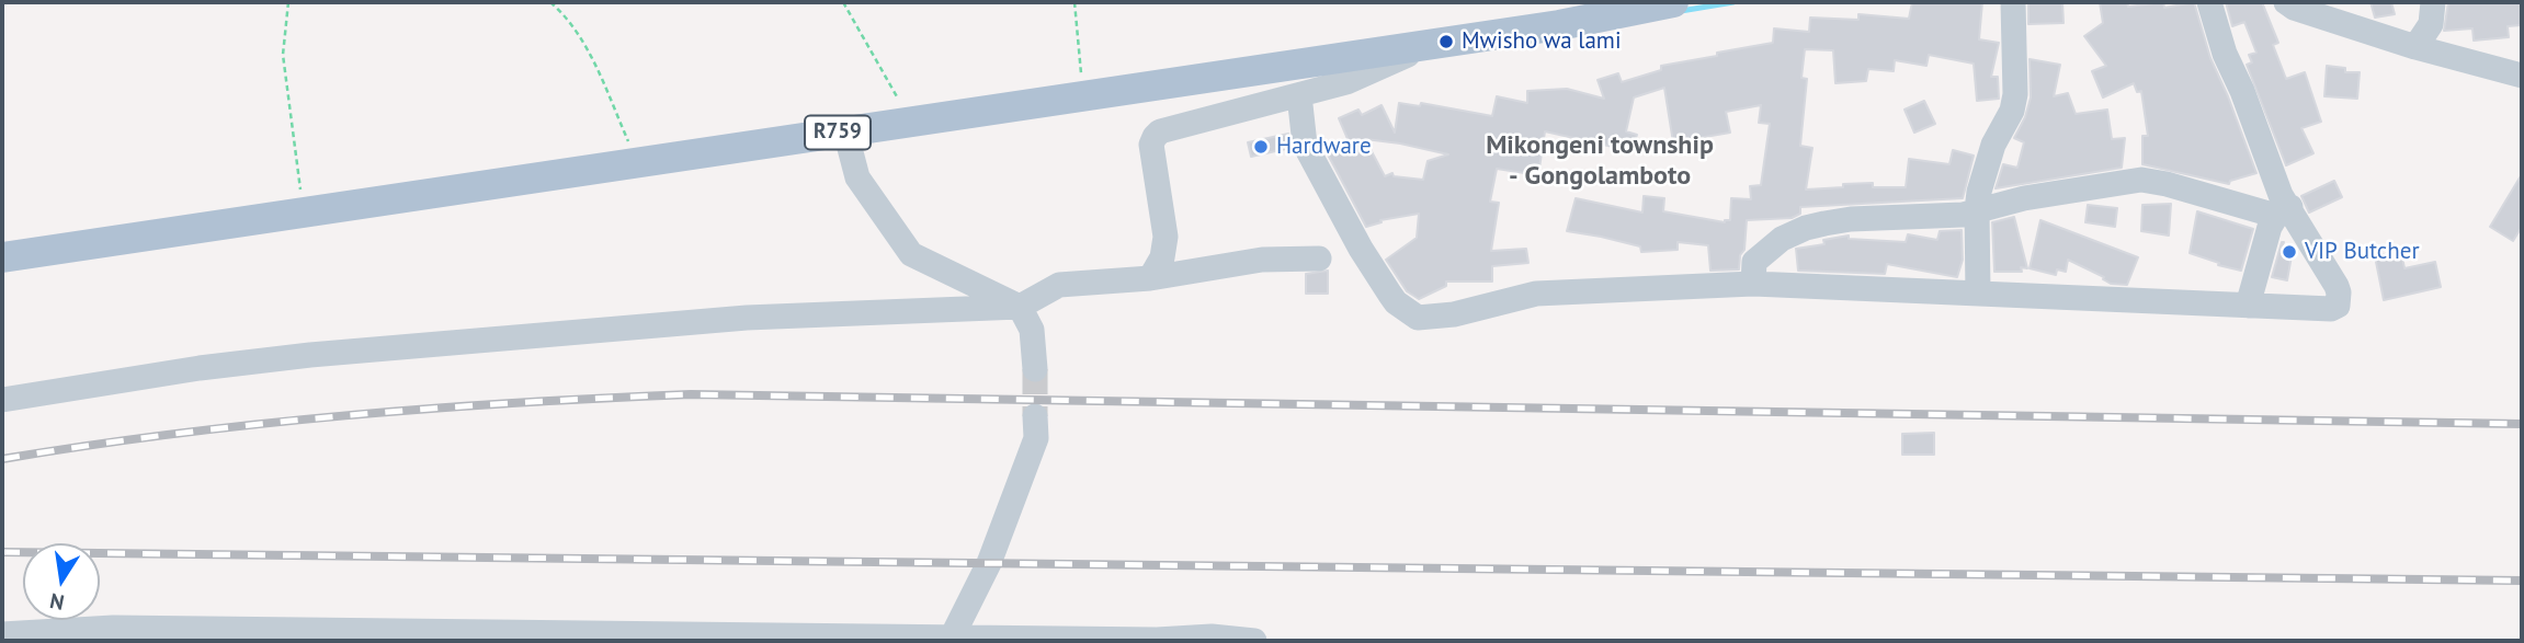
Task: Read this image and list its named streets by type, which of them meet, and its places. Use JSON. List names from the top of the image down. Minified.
{"streets":{"main road":["R759"]},"districts":["Mikongeni township - Gongolamboto"],"places":["Mwisho wa lami","Hardware","VIP Butcher"],"north":"bottom"}
